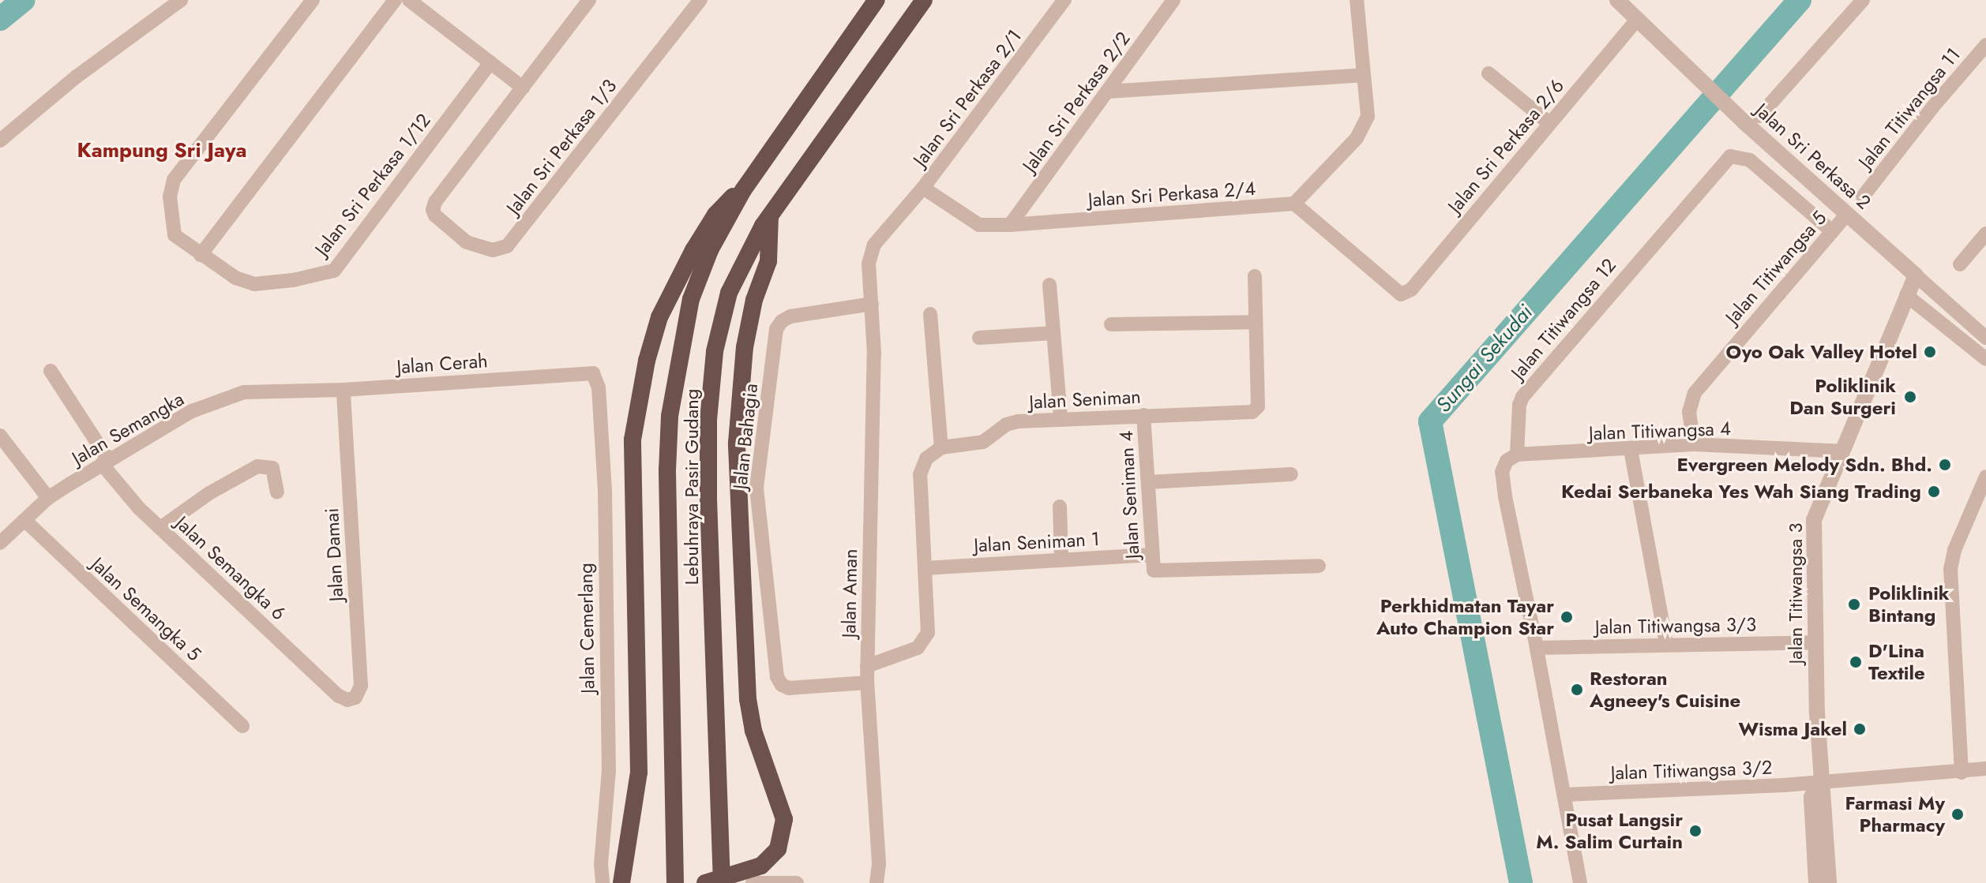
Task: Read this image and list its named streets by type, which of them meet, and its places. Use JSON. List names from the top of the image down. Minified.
{"streets":{"highway":["Lebuhraya Pasir Gudang"],"street":["Jalan Sri Perkasa 2/1","Jalan Sri Perkasa 2/2","Jalan Titiwangsa 11","Jalan Sri Perkasa 2/6","Jalan Sri Perkasa 1/3","Jalan Sri Perkasa 2","Jalan Sri Perkasa 1/12","Jalan Sri Perkasa 2/4","Jalan Titiwangsa 5","Jalan Titiwangsa 12","Jalan Cerah","Jalan Seniman","Jalan Semangka","Jalan Titiwangsa 4","Jalan Bahagia","Jalan Seniman 4","Jalan Seniman 1","Jalan Damai","Jalan Semangka 6","Jalan Aman","Jalan Titiwangsa 3","Jalan Semangka 5","Jalan Titiwangsa 3/3","Jalan Cemerlang","Jalan Titiwangsa 3/2"]},"crossings":[["Jalan Sri Perkasa 2/1","Jalan Sri Perkasa 2/4"],["Jalan Sri Perkasa 2/1","Jalan Aman"],["Jalan Sri Perkasa 2/2","Jalan Sri Perkasa 2/4"],["Jalan Sri Perkasa 2/6","Jalan Sri Perkasa 2"],["Jalan Sri Perkasa 2/6","Jalan Sri Perkasa 2/4"],["Jalan Sri Perkasa 2","Jalan Titiwangsa 5"],["Jalan Sri Perkasa 2","Jalan Titiwangsa 3"],["Jalan Titiwangsa 5","Jalan Titiwangsa 12"],["Jalan Titiwangsa 5","Jalan Titiwangsa 4"],["Jalan Titiwangsa 12","Jalan Titiwangsa 4"],["Jalan Titiwangsa 12","Jalan Titiwangsa 3/3"],["Jalan Titiwangsa 12","Jalan Titiwangsa 3/2"],["Jalan Cerah","Jalan Semangka"],["Jalan Cerah","Jalan Damai"],["Jalan Cerah","Jalan Cemerlang"],["Jalan Seniman","Jalan Seniman 4"],["Jalan Semangka","Jalan Semangka 6"],["Jalan Semangka","Jalan Semangka 5"],["Jalan Titiwangsa 4","Jalan Titiwangsa 3"],["Jalan Bahagia","Jalan Aman"],["Jalan Seniman 4","Jalan Seniman 1"],["Jalan Damai","Jalan Semangka 6"],["Jalan Titiwangsa 3","Jalan Titiwangsa 3/3"],["Jalan Titiwangsa 3","Jalan Titiwangsa 3/2"]],"districts":["Kampung Sri Jaya"],"water":["Sungai Sekudai"],"places":["Oyo Oak Valley Hotel","Poliklinik Dan Surgeri","Evergreen Melody Sdn. Bhd.","Kedai Serbaneka Yes Wah Siang Trading","Poliklinik Bintang","Perkhidmatan Tayar Auto Champion Star","D'Lina Textile","Restoran Agneey's Cuisine","Wisma Jakel","Farmasi My Pharmacy","Pusat Langsir M. Salim Curtain"]}
